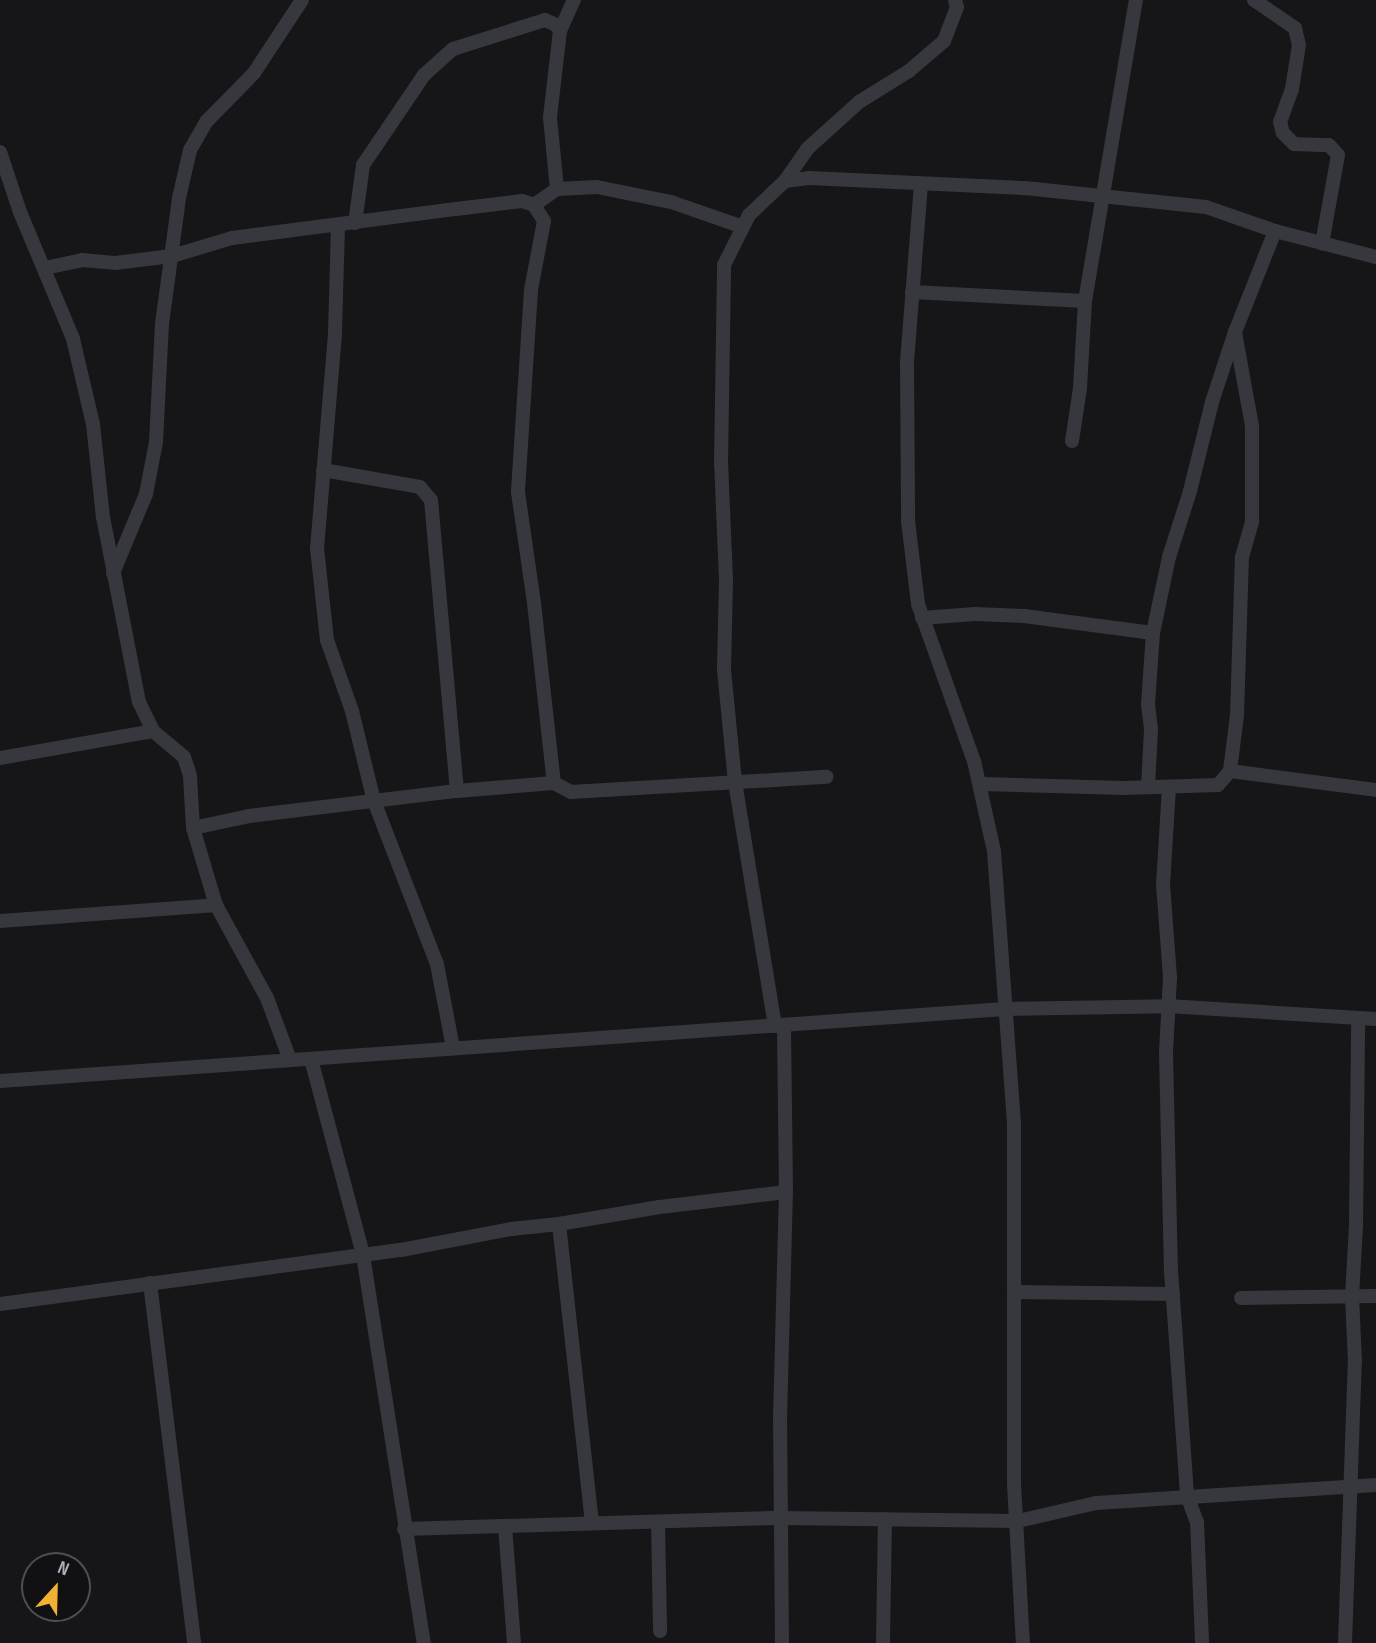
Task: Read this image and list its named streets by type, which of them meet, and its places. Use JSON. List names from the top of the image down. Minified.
{"north":"top"}
